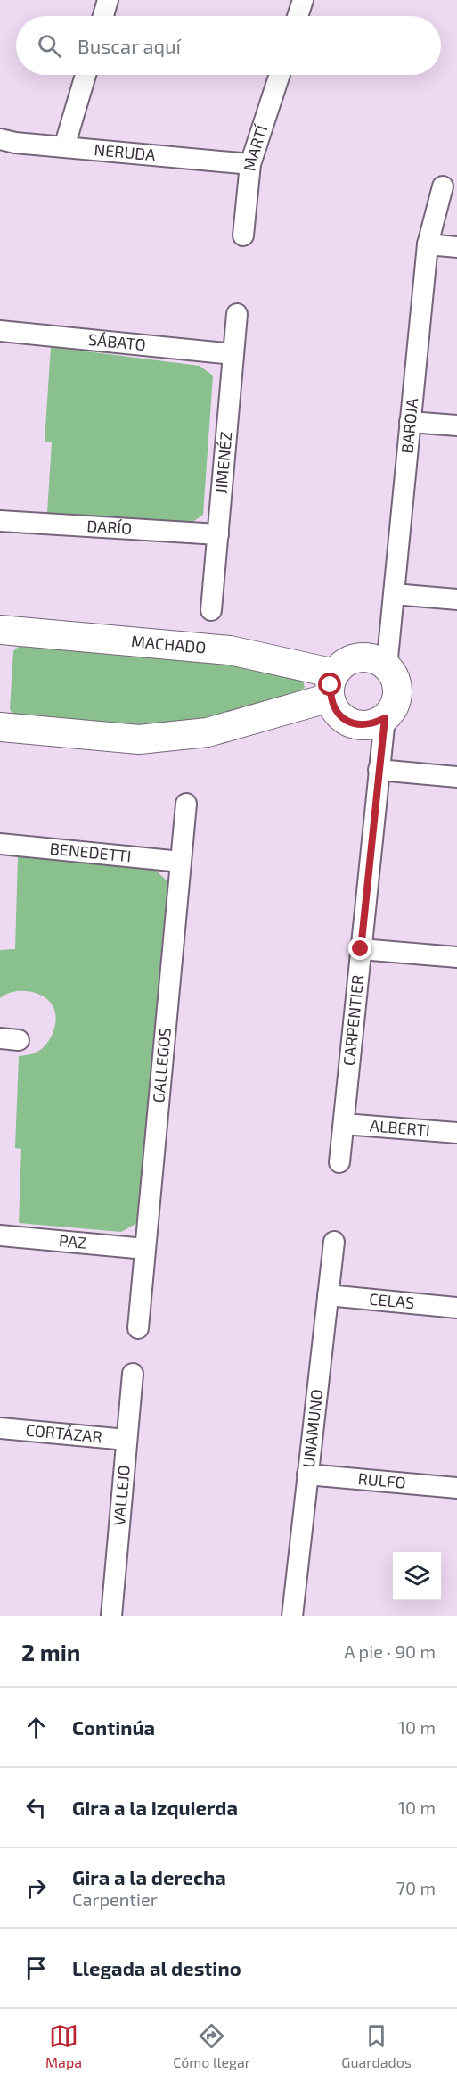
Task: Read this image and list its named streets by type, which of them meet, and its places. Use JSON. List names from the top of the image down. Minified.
{"streets":{"street":["MARTÍ","NERUDA","SÁBATO","BAROJA","JIMENÉZ","DARÍO","MACHADO","BENEDETTI","CARPENTIER","GALLEGOS","ALBERTI","PAZ","CELAS","UNAMUNO","CORTÁZAR","RULFO","VALLEJO"]},"crossings":[["MARTÍ","NERUDA"],["SÁBATO","JIMENÉZ"],["BAROJA","MACHADO"],["BAROJA","CARPENTIER"],["JIMENÉZ","DARÍO"],["MACHADO","CARPENTIER"],["BENEDETTI","GALLEGOS"],["CARPENTIER","ALBERTI"],["GALLEGOS","PAZ"],["CELAS","UNAMUNO"],["UNAMUNO","RULFO"],["CORTÁZAR","VALLEJO"]],"page":{"search":"Buscar aquí","heading":["2 min","A pie · 90 m"],"list":[["Continúa","10 m"],["Gira a la izquierda","10 m"],["Gira a la derecha","Carpentier","70 m"],"Llegada al destino"],"nav":["Mapa","Cómo llegar","Guardados"]}}
